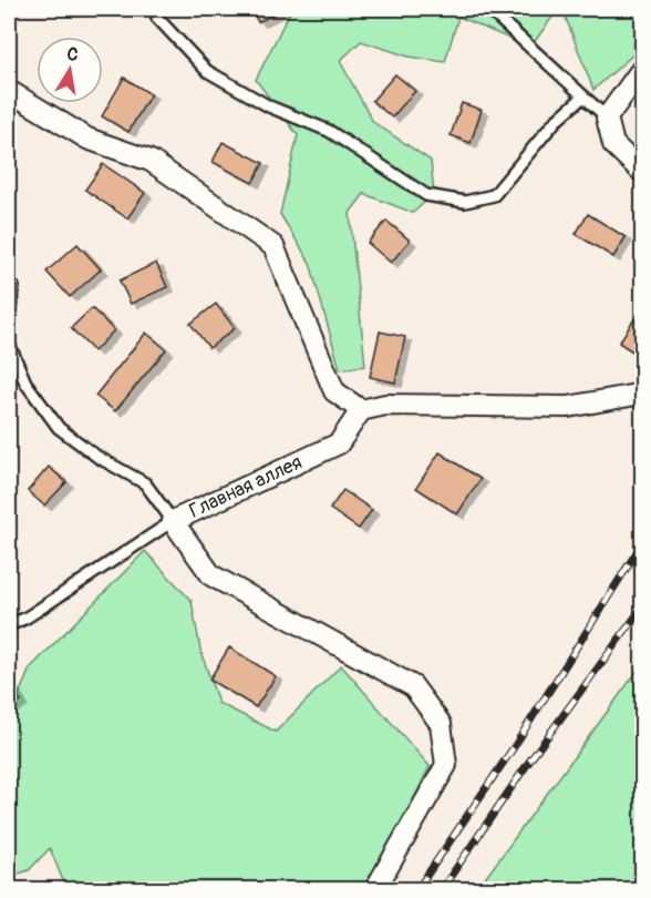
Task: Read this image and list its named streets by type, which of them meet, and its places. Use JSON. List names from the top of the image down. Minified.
{"streets":{"street":["Главная аллея"]},"north":"top"}
